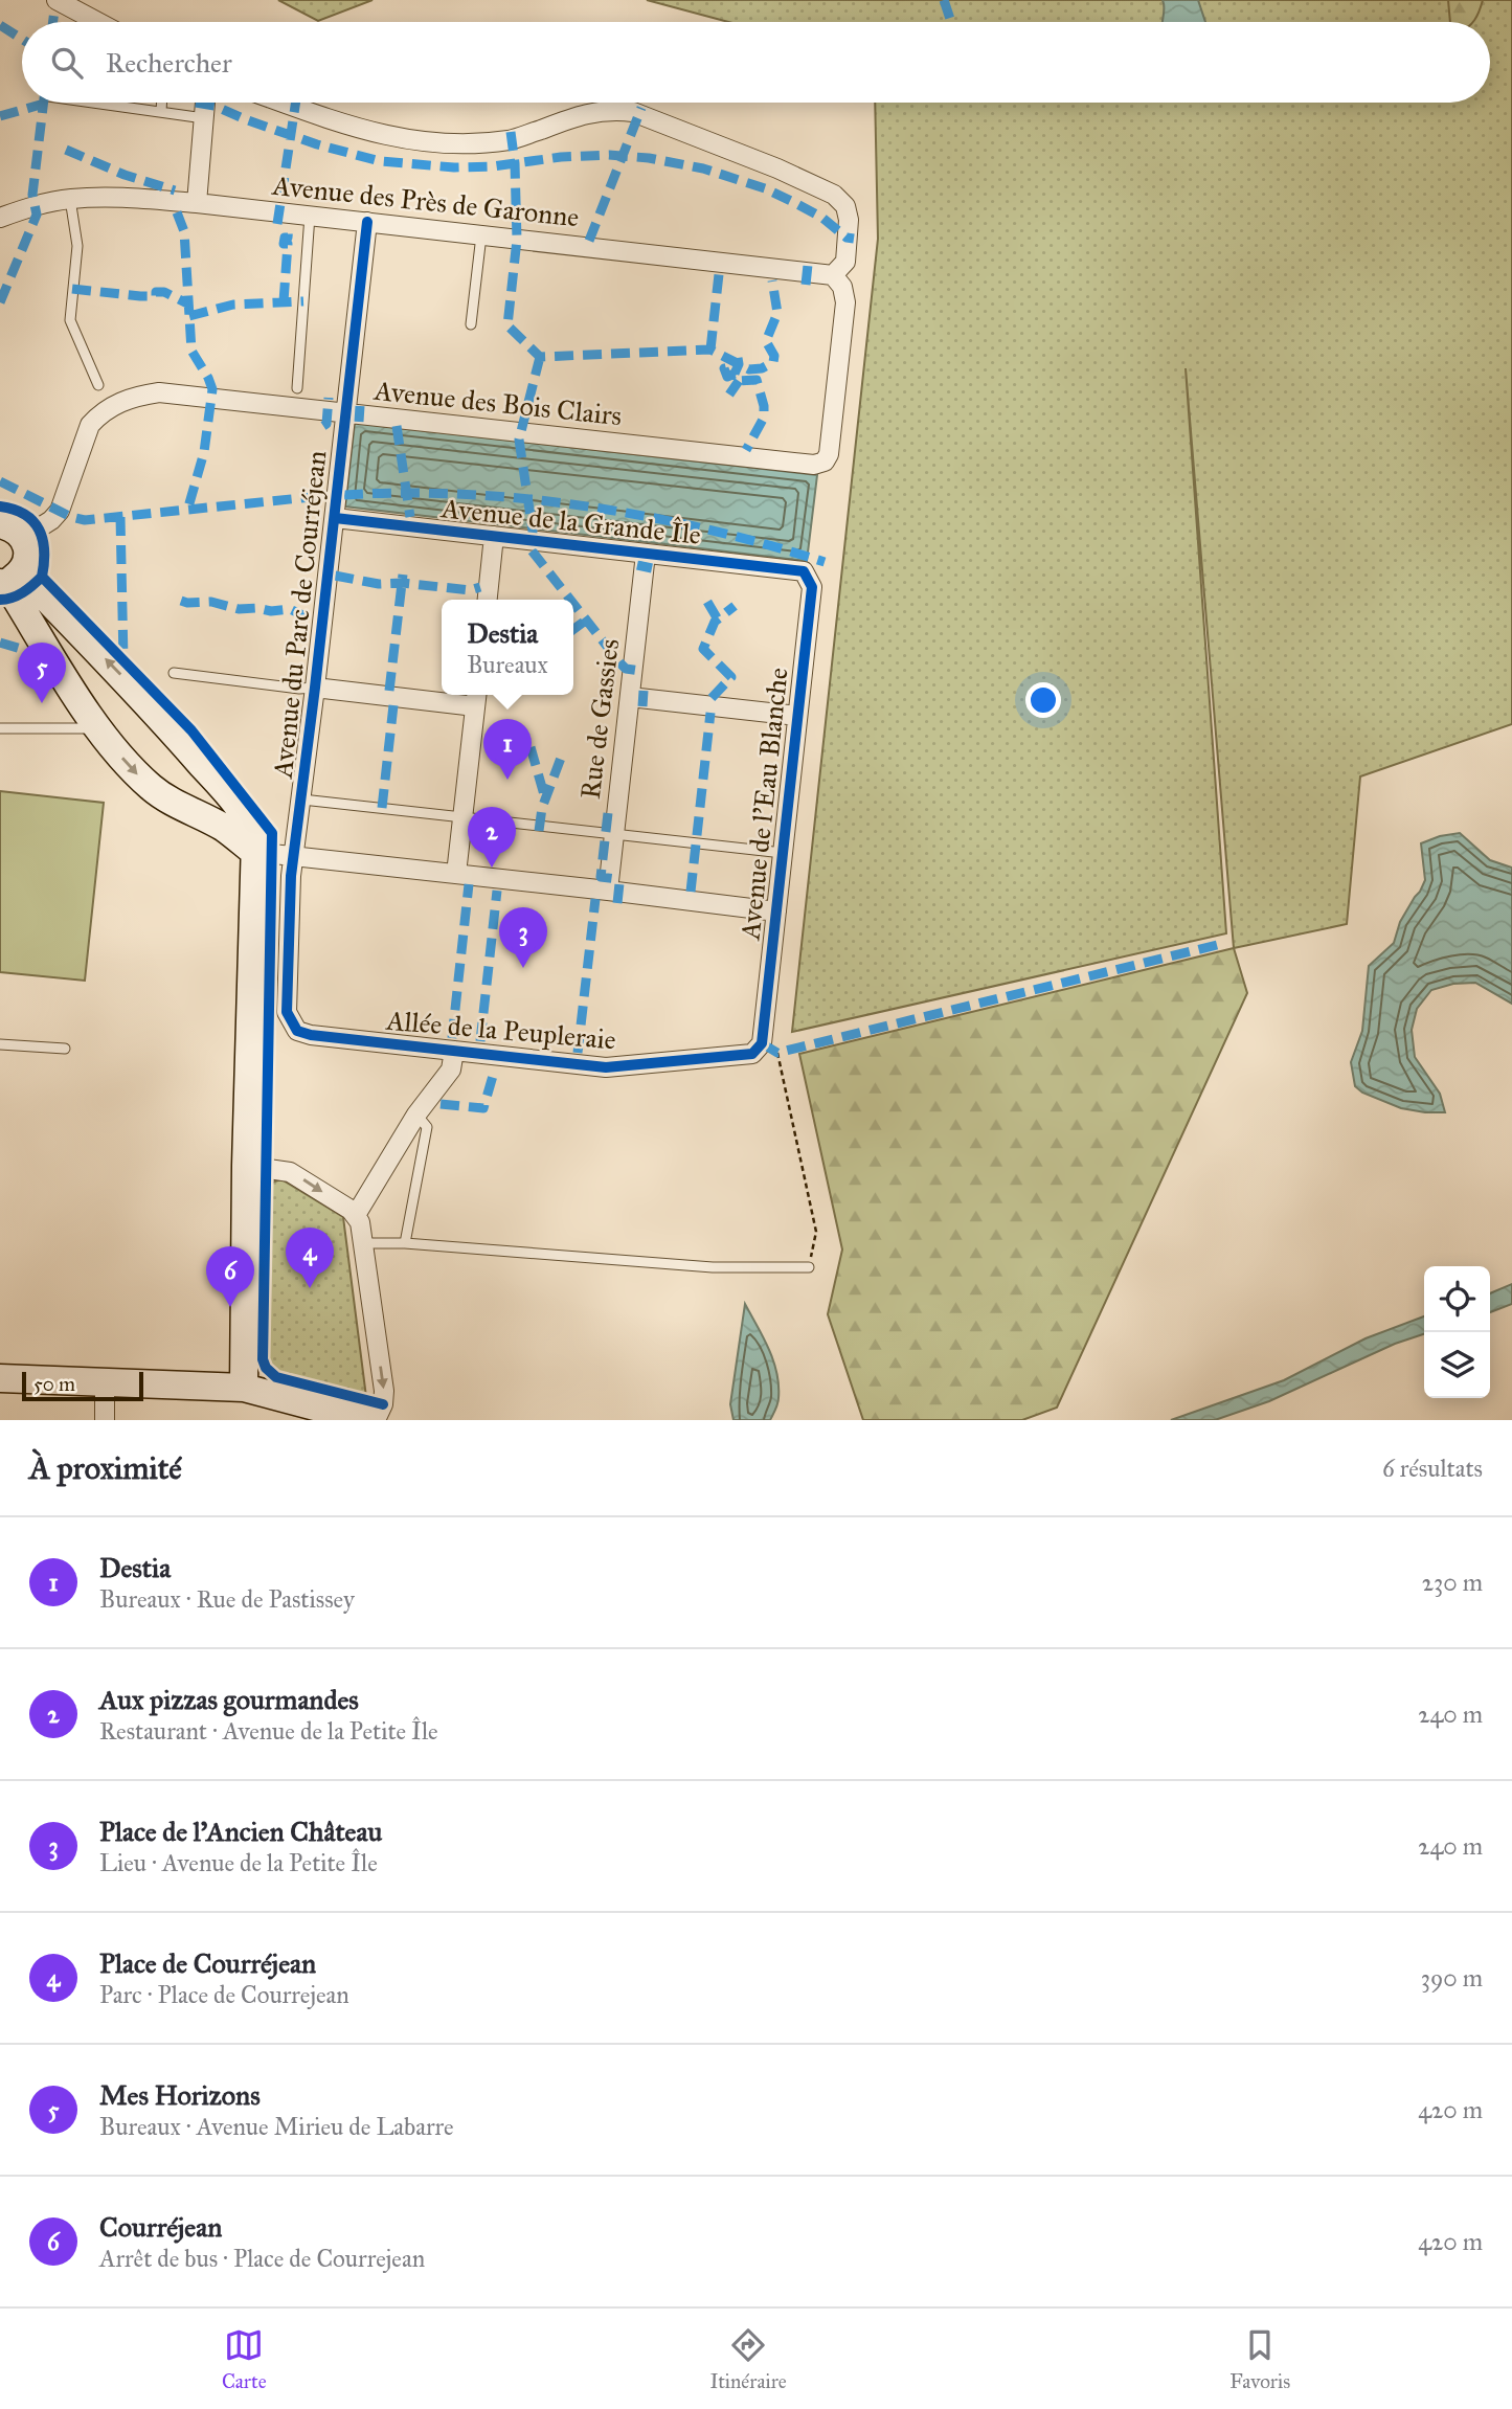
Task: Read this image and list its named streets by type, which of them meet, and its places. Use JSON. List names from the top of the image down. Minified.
{"streets":{"street":["Avenue des Près de Garonne","Avenue des Bois Clairs","Avenue de la Grande Île","Avenue du Parc de Courréjean","Rue de Gassies","Avenue de l'Eau Blanche","Allée de la Peupleraie"]},"crossings":[["Avenue des Près de Garonne","Avenue des Bois Clairs"],["Avenue des Près de Garonne","Avenue du Parc de Courréjean"],["Avenue des Bois Clairs","Avenue du Parc de Courréjean"],["Avenue de la Grande Île","Avenue du Parc de Courréjean"],["Avenue de la Grande Île","Rue de Gassies"],["Avenue de la Grande Île","Avenue de l'Eau Blanche"],["Avenue du Parc de Courréjean","Allée de la Peupleraie"],["Avenue de l'Eau Blanche","Allée de la Peupleraie"]],"scale_bar":"50 m","page":{"search":"Rechercher","popup":["Destia","Bureaux"],"pins":["5","1","2","3","4","6"],"scale":"50 m","heading":["À proximité","6 résultats"],"list":[{"mark":"1","name":"Destia","note":"Bureaux · Rue de Pastissey","value":"230 m"},{"mark":"2","name":"Aux pizzas gourmandes","note":"Restaurant · Avenue de la Petite Île","value":"240 m"},{"mark":"3","name":"Place de l'Ancien Château","note":"Lieu · Avenue de la Petite Île","value":"240 m"},{"mark":"4","name":"Place de Courréjean","note":"Parc · Place de Courrejean","value":"390 m"},{"mark":"5","name":"Mes Horizons","note":"Bureaux · Avenue Mirieu de Labarre","value":"420 m"},{"mark":"6","name":"Courréjean","note":"Arrêt de bus · Place de Courrejean","value":"420 m"}],"nav":["Carte","Itinéraire","Favoris"]}}
